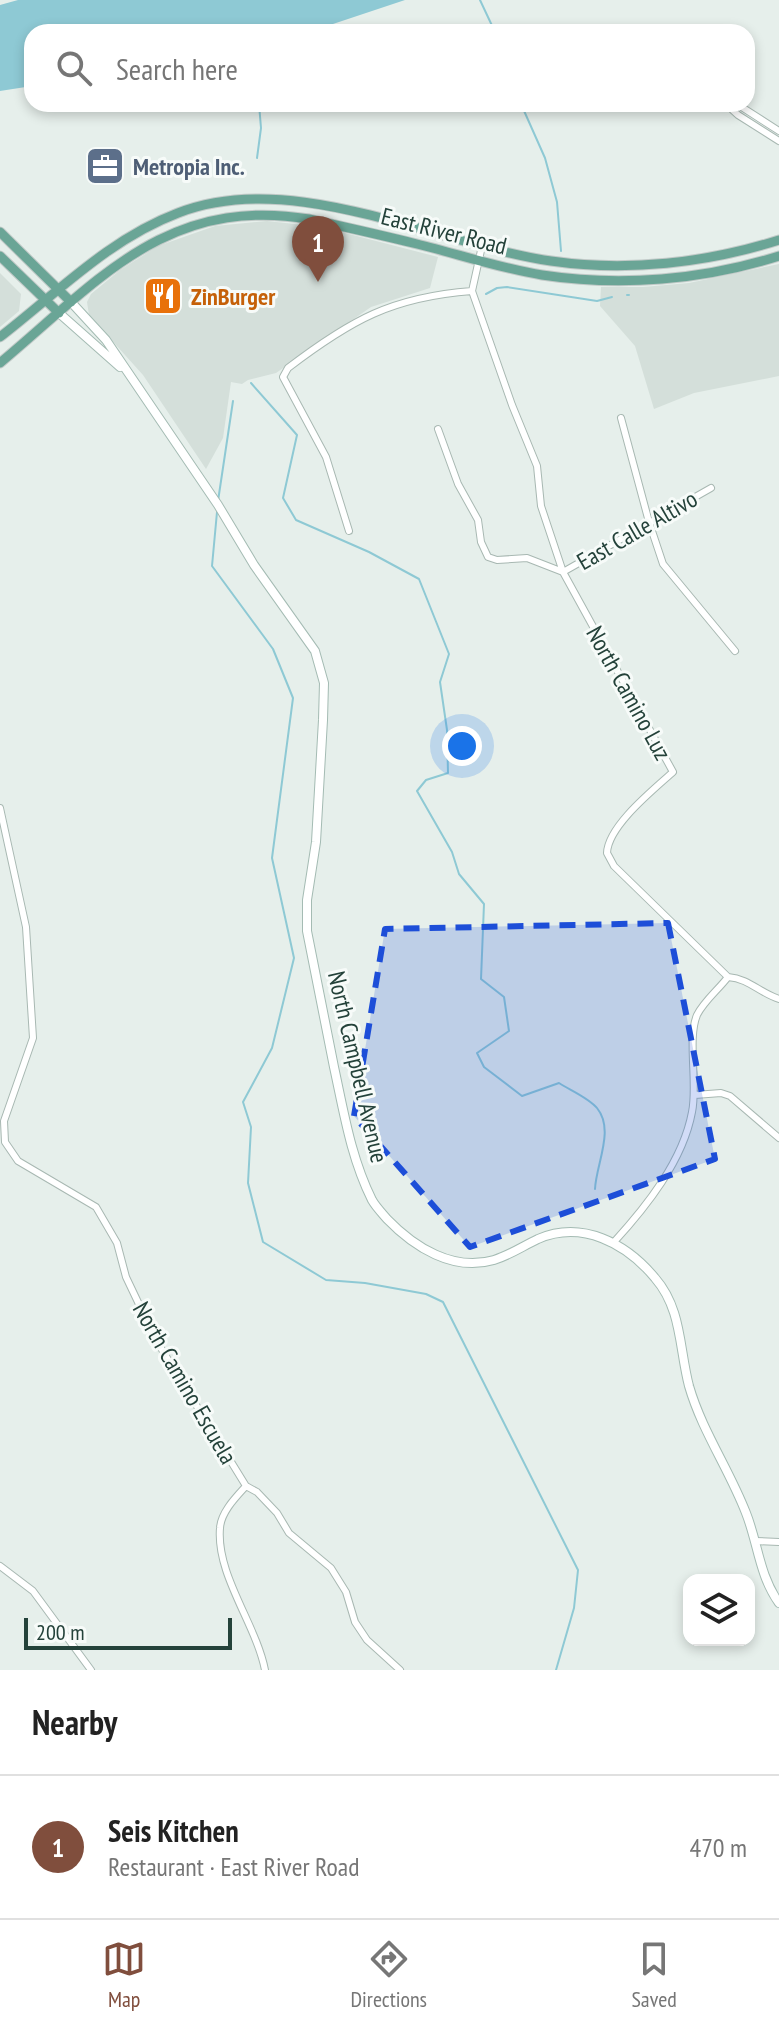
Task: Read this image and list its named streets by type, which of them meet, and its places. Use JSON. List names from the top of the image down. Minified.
{"streets":{"main road":["East River Road","North Campbell Avenue"],"street":["East Calle Altivo","North Camino Luz","North Camino Escuela"]},"crossings":[["East River Road","North Camino Luz"],["East River Road","North Campbell Avenue"],["East Calle Altivo","North Camino Luz"]],"places":{"office":["Metropia Inc."],"restaurant":["ZinBurger"]},"scale_bar":"200 m","page":{"search":"Search here","pins":"1","scale":"200 m","heading":"Nearby","list":[{"mark":"1","name":"Seis Kitchen","note":"Restaurant · East River Road","value":"470 m"}],"nav":["Map","Directions","Saved"]}}
